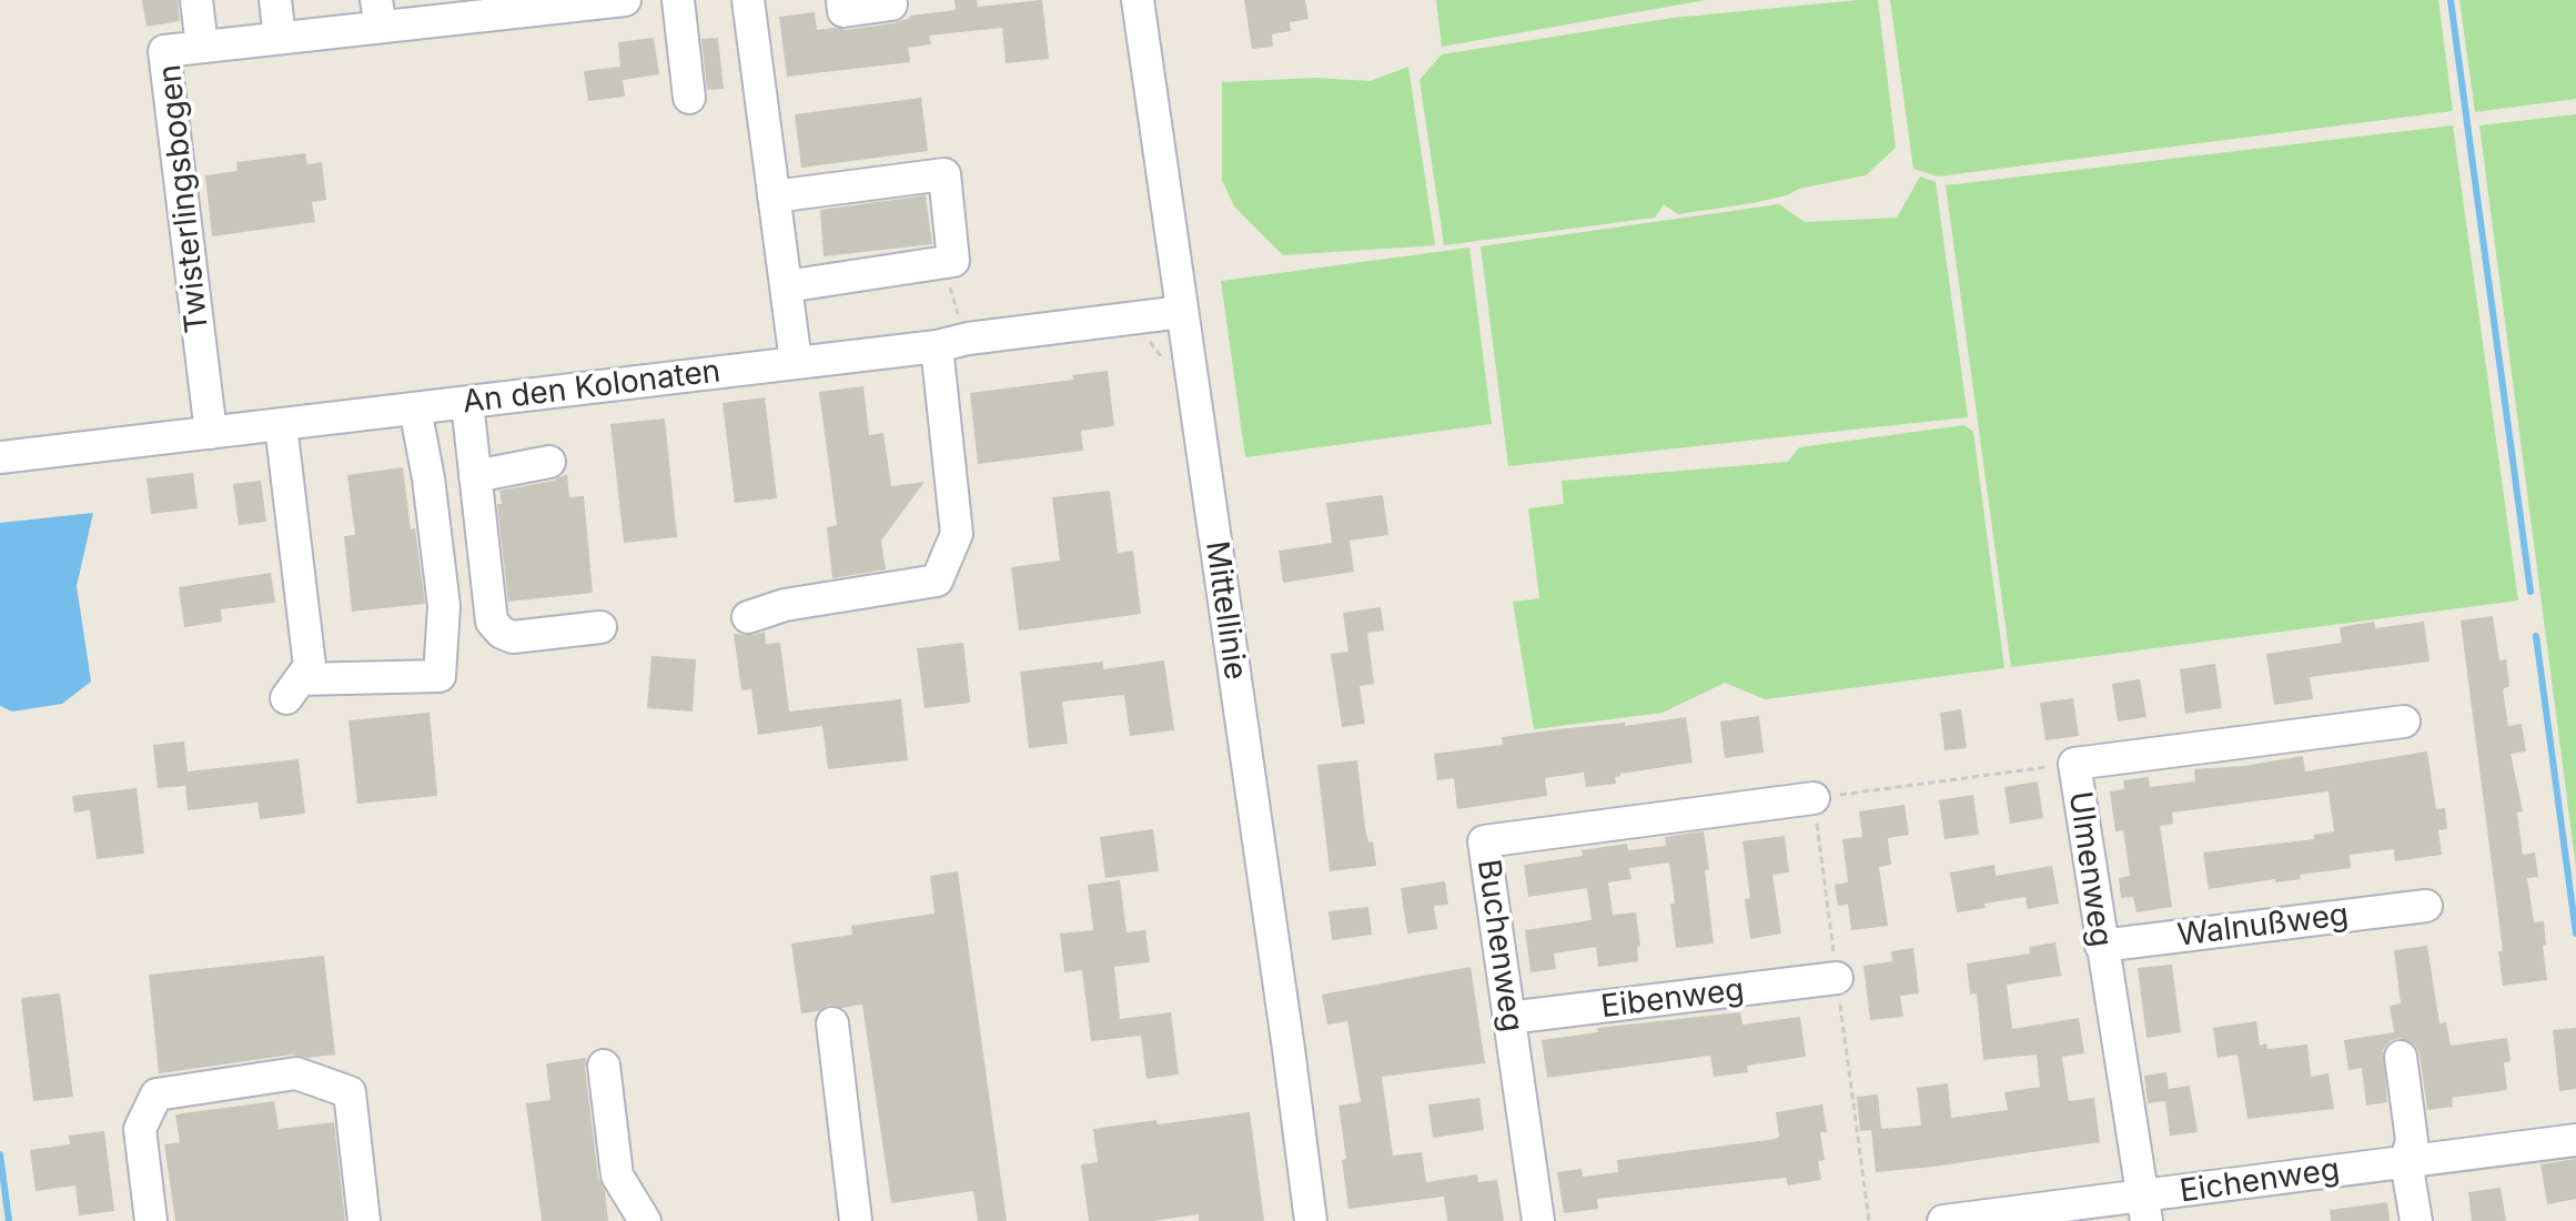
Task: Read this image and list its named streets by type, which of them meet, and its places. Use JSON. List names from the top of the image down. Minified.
{"streets":{"street":["Twisterlingsbogen","An den Kolonaten","Mittellinie","Ulmenweg","Walnußweg","Buchenweg","Eibenweg","Eichenweg"]},"crossings":[["Twisterlingsbogen","An den Kolonaten"],["An den Kolonaten","Mittellinie"],["Ulmenweg","Walnußweg"],["Ulmenweg","Eichenweg"],["Buchenweg","Eibenweg"]]}
